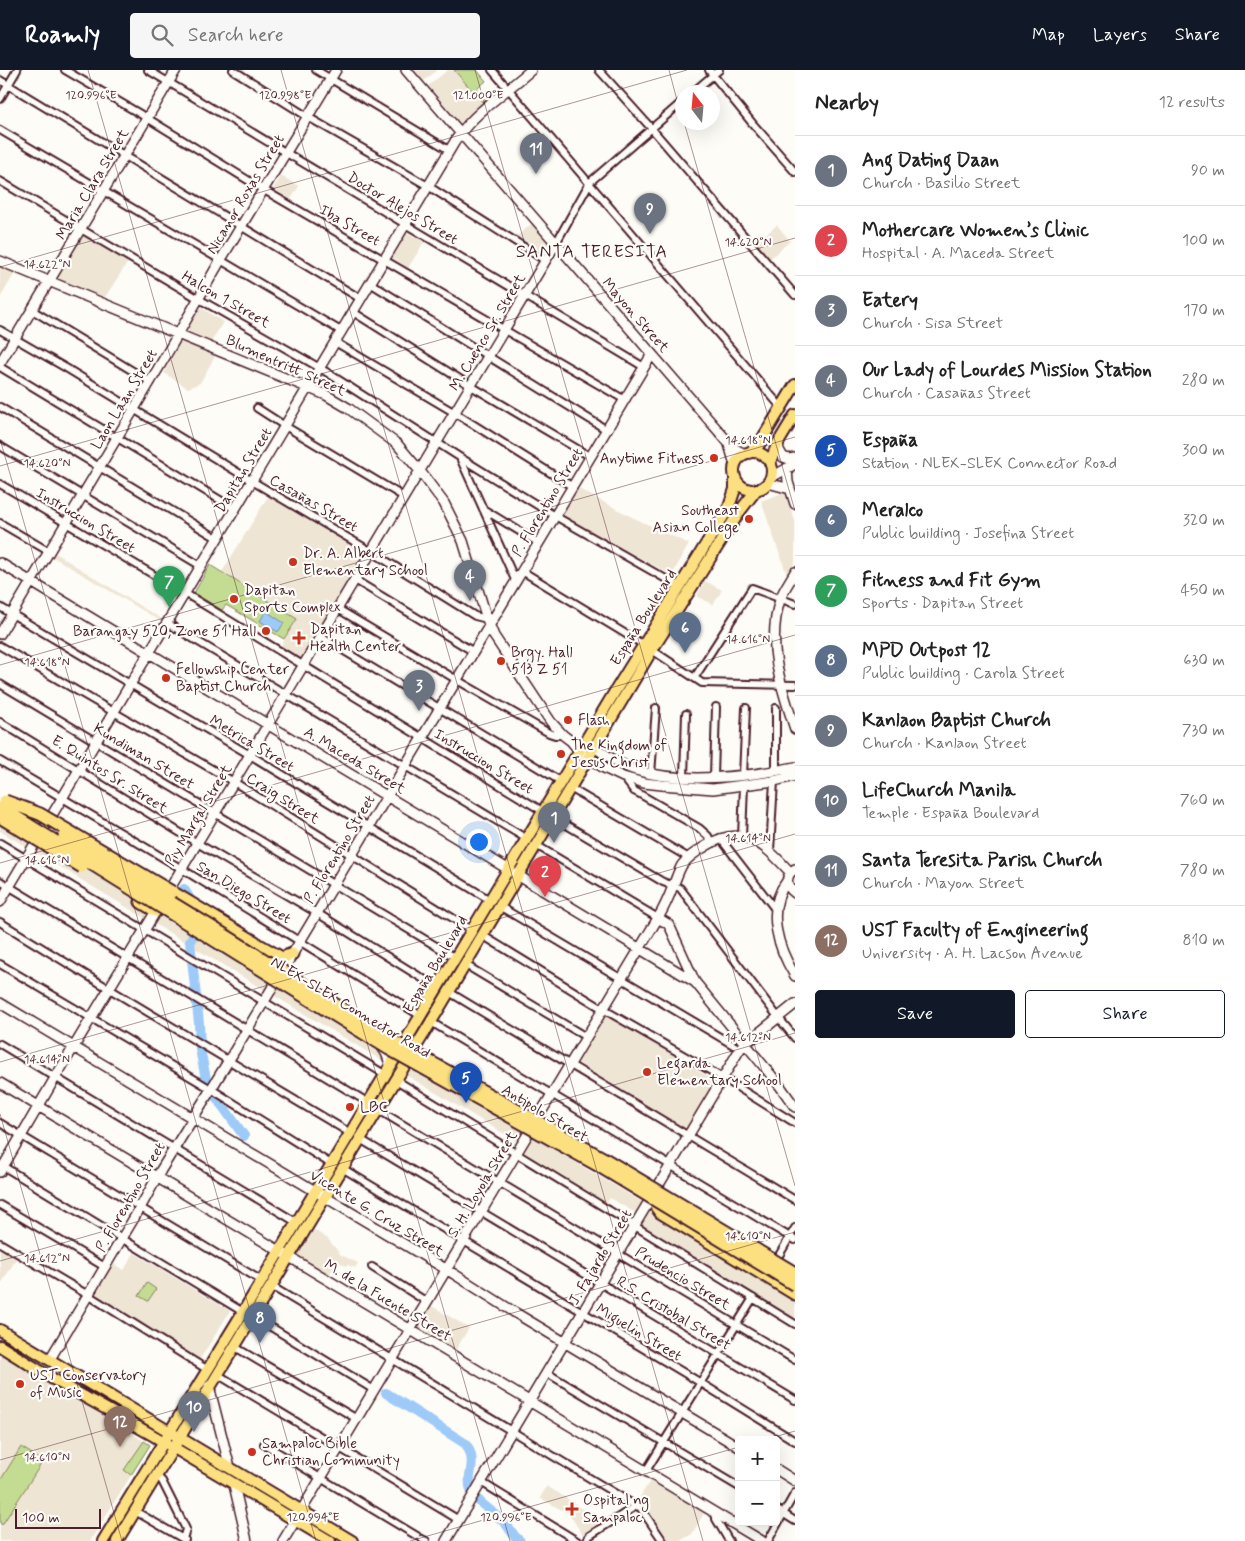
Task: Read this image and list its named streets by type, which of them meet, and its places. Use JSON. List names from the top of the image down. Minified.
{"streets":{"highway":["NLEX-SLEX Connector Road"],"main road":["España Boulevard"],"street":["Maria Clara Street","Nicanor Roxas Street","Doctor Alejos Street","Iba Street","Halcon 1 Street","Mayon Street","M. Cuenco Sr. Street","Blumentritt Street","Laon Laan Street","Dapitan Street","P. Florentino Street","Casañas Street","Instruccion Street","Metrica Street","Kundiman Street","A. Maceda Street","E. Quintos Sr. Street","Craig Street","Piy Margal Street","San Diego Street","Antipolo Street","S. H. Loyola Street","Vicente G. Cruz Street","J. Fajardo Street","Prudencio Street","M. de la Fuente Street","R.S. Cristobal Street","Miguelin Street"]},"crossings":[["Maria Clara Street","Doctor Alejos Street"],["Maria Clara Street","Iba Street"],["Maria Clara Street","Halcon 1 Street"],["Maria Clara Street","Blumentritt Street"],["Maria Clara Street","Casañas Street"],["Nicanor Roxas Street","Doctor Alejos Street"],["Nicanor Roxas Street","Iba Street"],["Nicanor Roxas Street","Halcon 1 Street"],["Nicanor Roxas Street","Blumentritt Street"],["Nicanor Roxas Street","Laon Laan Street"],["Doctor Alejos Street","M. Cuenco Sr. Street"],["Doctor Alejos Street","Dapitan Street"],["Doctor Alejos Street","P. Florentino Street"],["Iba Street","M. Cuenco Sr. Street"],["Iba Street","Dapitan Street"],["Iba Street","P. Florentino Street"],["Halcon 1 Street","M. Cuenco Sr. Street"],["Halcon 1 Street","Dapitan Street"],["Halcon 1 Street","P. Florentino Street"],["Halcon 1 Street","España Boulevard"],["Mayon Street","M. Cuenco Sr. Street"],["Mayon Street","Dapitan Street"],["Mayon Street","P. Florentino Street"],["Mayon Street","España Boulevard"],["M. Cuenco Sr. Street","Blumentritt Street"],["M. Cuenco Sr. Street","Piy Margal Street"],["Blumentritt Street","Laon Laan Street"],["Blumentritt Street","Dapitan Street"],["Blumentritt Street","P. Florentino Street"],["Blumentritt Street","Casañas Street"],["Blumentritt Street","España Boulevard"],["Blumentritt Street","Piy Margal Street"],["Laon Laan Street","Casañas Street"],["Laon Laan Street","Instruccion Street"],["Laon Laan Street","Metrica Street"],["Laon Laan Street","A. Maceda Street"],["Dapitan Street","Casañas Street"],["Dapitan Street","Instruccion Street"],["Dapitan Street","Metrica Street"],["Dapitan Street","Kundiman Street"],["Dapitan Street","A. Maceda Street"],["Dapitan Street","E. Quintos Sr. Street"],["Dapitan Street","Craig Street"],["Dapitan Street","San Diego Street"],["Dapitan Street","Prudencio Street"],["P. Florentino Street","Casañas Street"],["P. Florentino Street","Instruccion Street"],["P. Florentino Street","Metrica Street"],["P. Florentino Street","Kundiman Street"],["P. Florentino Street","A. Maceda Street"],["P. Florentino Street","E. Quintos Sr. Street"],["P. Florentino Street","Craig Street"],["P. Florentino Street","San Diego Street"],["P. Florentino Street","Antipolo Street"],["P. Florentino Street","Vicente G. Cruz Street"],["P. Florentino Street","Prudencio Street"],["P. Florentino Street","M. de la Fuente Street"],["Casañas Street","Piy Margal Street"],["Instruccion Street","España Boulevard"],["Instruccion Street","Piy Margal Street"],["Instruccion Street","S. H. Loyola Street"],["Instruccion Street","J. Fajardo Street"],["España Boulevard","Metrica Street"],["España Boulevard","Kundiman Street"],["España Boulevard","A. Maceda Street"],["España Boulevard","E. Quintos Sr. Street"],["España Boulevard","Craig Street"],["España Boulevard","San Diego Street"],["España Boulevard","Antipolo Street"],["España Boulevard","Vicente G. Cruz Street"],["España Boulevard","Prudencio Street"],["España Boulevard","M. de la Fuente Street"],["España Boulevard","R.S. Cristobal Street"],["España Boulevard","Miguelin Street"],["Metrica Street","Piy Margal Street"],["Metrica Street","S. H. Loyola Street"],["Metrica Street","J. Fajardo Street"],["Kundiman Street","Piy Margal Street"],["Kundiman Street","S. H. Loyola Street"],["A. Maceda Street","Piy Margal Street"],["A. Maceda Street","S. H. Loyola Street"],["E. Quintos Sr. Street","Piy Margal Street"],["Craig Street","Piy Margal Street"],["Piy Margal Street","San Diego Street"],["Piy Margal Street","Antipolo Street"],["Piy Margal Street","Vicente G. Cruz Street"],["Piy Margal Street","Prudencio Street"],["Piy Margal Street","M. de la Fuente Street"],["Antipolo Street","S. H. Loyola Street"],["Antipolo Street","J. Fajardo Street"],["S. H. Loyola Street","Vicente G. Cruz Street"],["S. H. Loyola Street","Prudencio Street"],["S. H. Loyola Street","M. de la Fuente Street"],["S. H. Loyola Street","R.S. Cristobal Street"],["S. H. Loyola Street","Miguelin Street"],["Vicente G. Cruz Street","J. Fajardo Street"],["J. Fajardo Street","Prudencio Street"],["J. Fajardo Street","M. de la Fuente Street"],["J. Fajardo Street","R.S. Cristobal Street"],["J. Fajardo Street","Miguelin Street"]],"districts":["SANTA TERESITA"],"places":{"other":["Anytime Fitness","Southeast Asian College","Dr. A. Albert Elementary School","Dapitan Sports Complex","Barangay 520, Zone 51 Hall","Brgy. Hall 513 Z 51","Fellowship Center Baptist Church","Flash","The Kingdom of Jesus Christ","Legarda Elementary School","LBC","UST Conservatory of Music","Sampaloc Bible Christian Community"],"health":["Dapitan Health Center","Ospital ng Sampaloc"]},"scale_bar":"100 m","north":"top","page":{"header":"Roamly","search":"Search here","nav":["Map","Layers","Share"],"heading":["Nearby","12 results"],"pins":["11","9","4","7","6","3","1","2","5","8","10","12"],"list":[{"mark":"1","name":"Ang Dating Daan","note":"Church · Basilio Street","value":"90 m"},{"mark":"2","name":"Mothercare Women’s Clinic","note":"Hospital · A. Maceda Street","value":"100 m"},{"mark":"3","name":"Eatery","note":"Church · Sisa Street","value":"170 m"},{"mark":"4","name":"Our Lady of Lourdes Mission Station","note":"Church · Casañas Street","value":"280 m"},{"mark":"5","name":"España","note":"Station · NLEX-SLEX Connector Road","value":"300 m"},{"mark":"6","name":"Meralco","note":"Public building · Josefina Street","value":"320 m"},{"mark":"7","name":"Fitness and Fit Gym","note":"Sports · Dapitan Street","value":"450 m"},{"mark":"8","name":"MPD Outpost 12","note":"Public building · Carola Street","value":"630 m"},{"mark":"9","name":"Kanlaon Baptist Church","note":"Church · Kanlaon Street","value":"730 m"},{"mark":"10","name":"LifeChurch Manila","note":"Temple · España Boulevard","value":"760 m"},{"mark":"11","name":"Santa Teresita Parish Church","note":"Church · Mayon Street","value":"780 m"},{"mark":"12","name":"UST Faculty of Engineering","note":"University · A. H. Lacson Avenue","value":"810 m"}],"buttons":["Save","Share"],"map_buttons":["+","−"],"scale":"100 m"},"coordinates":["120.996°E","120.998°E","121.000°E","14.620°N","14.622°N","14.618°N","14.616°N","14.614°N","14.612°N","14.610°N","120.994°E"]}
